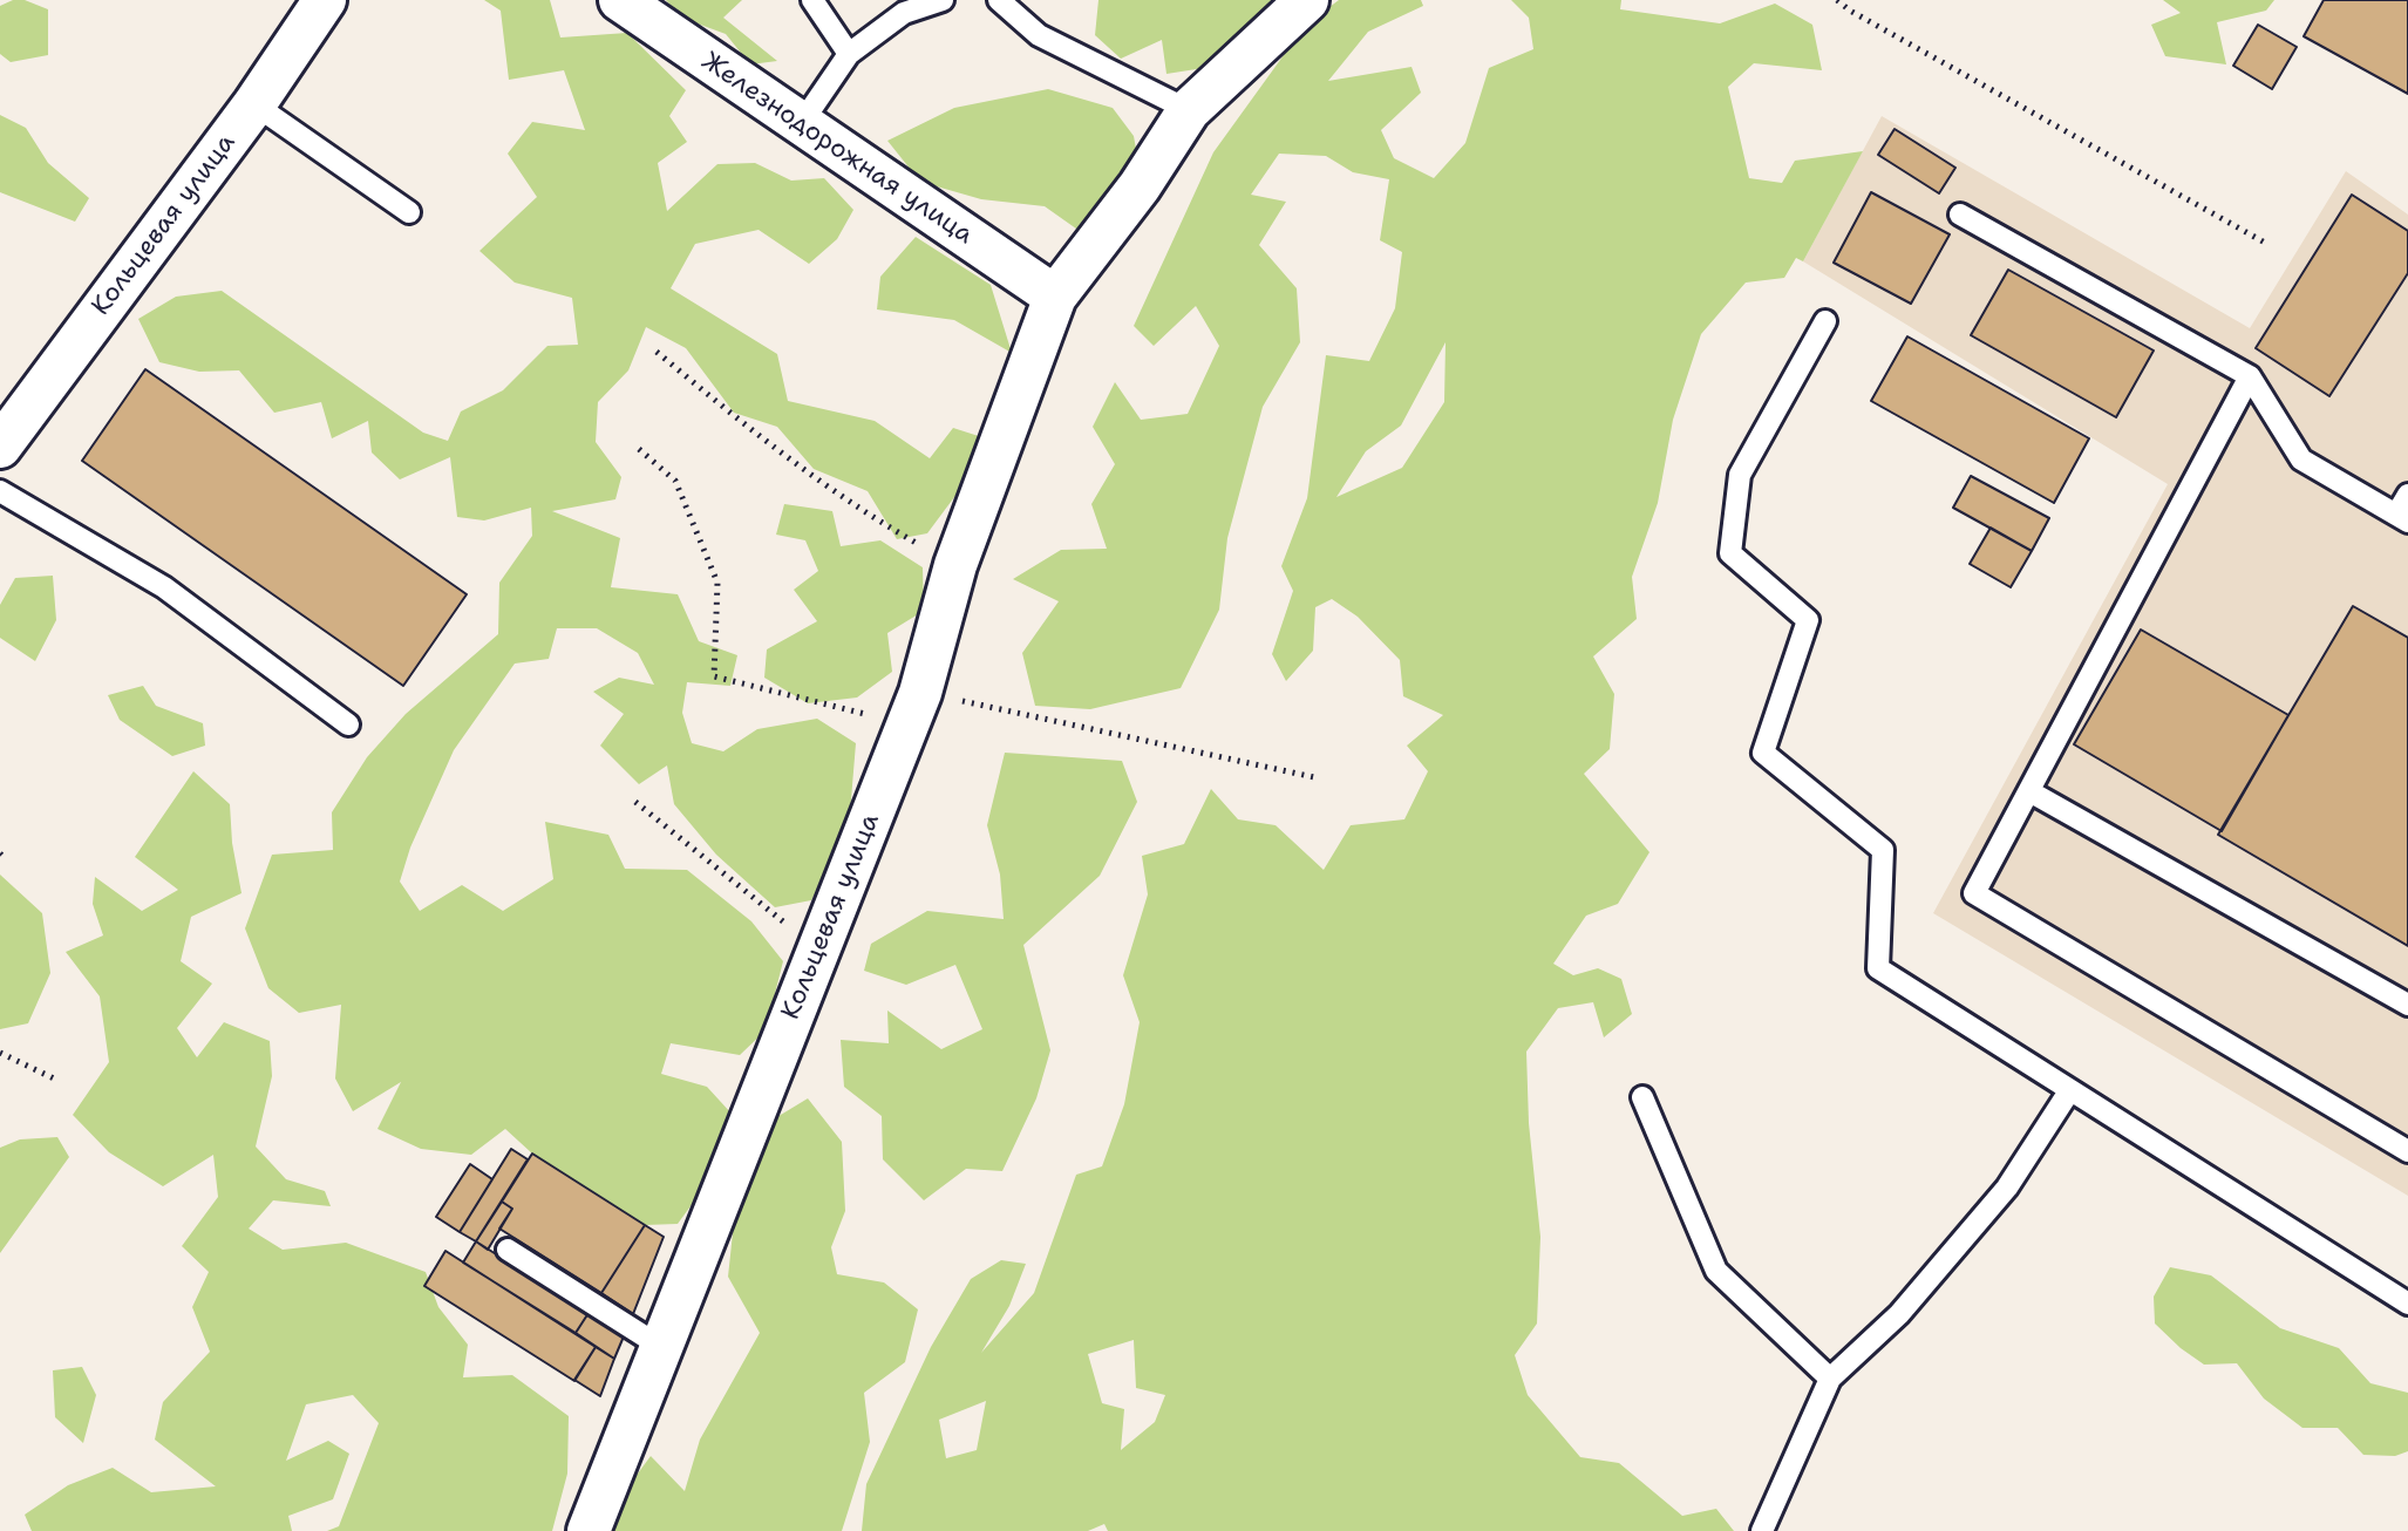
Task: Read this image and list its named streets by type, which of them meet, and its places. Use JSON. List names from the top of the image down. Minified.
{"streets":{"street":["Железнодорожная улица","Кольцевая улица"]},"crossings":[["Железнодорожная улица","Кольцевая улица"]]}
